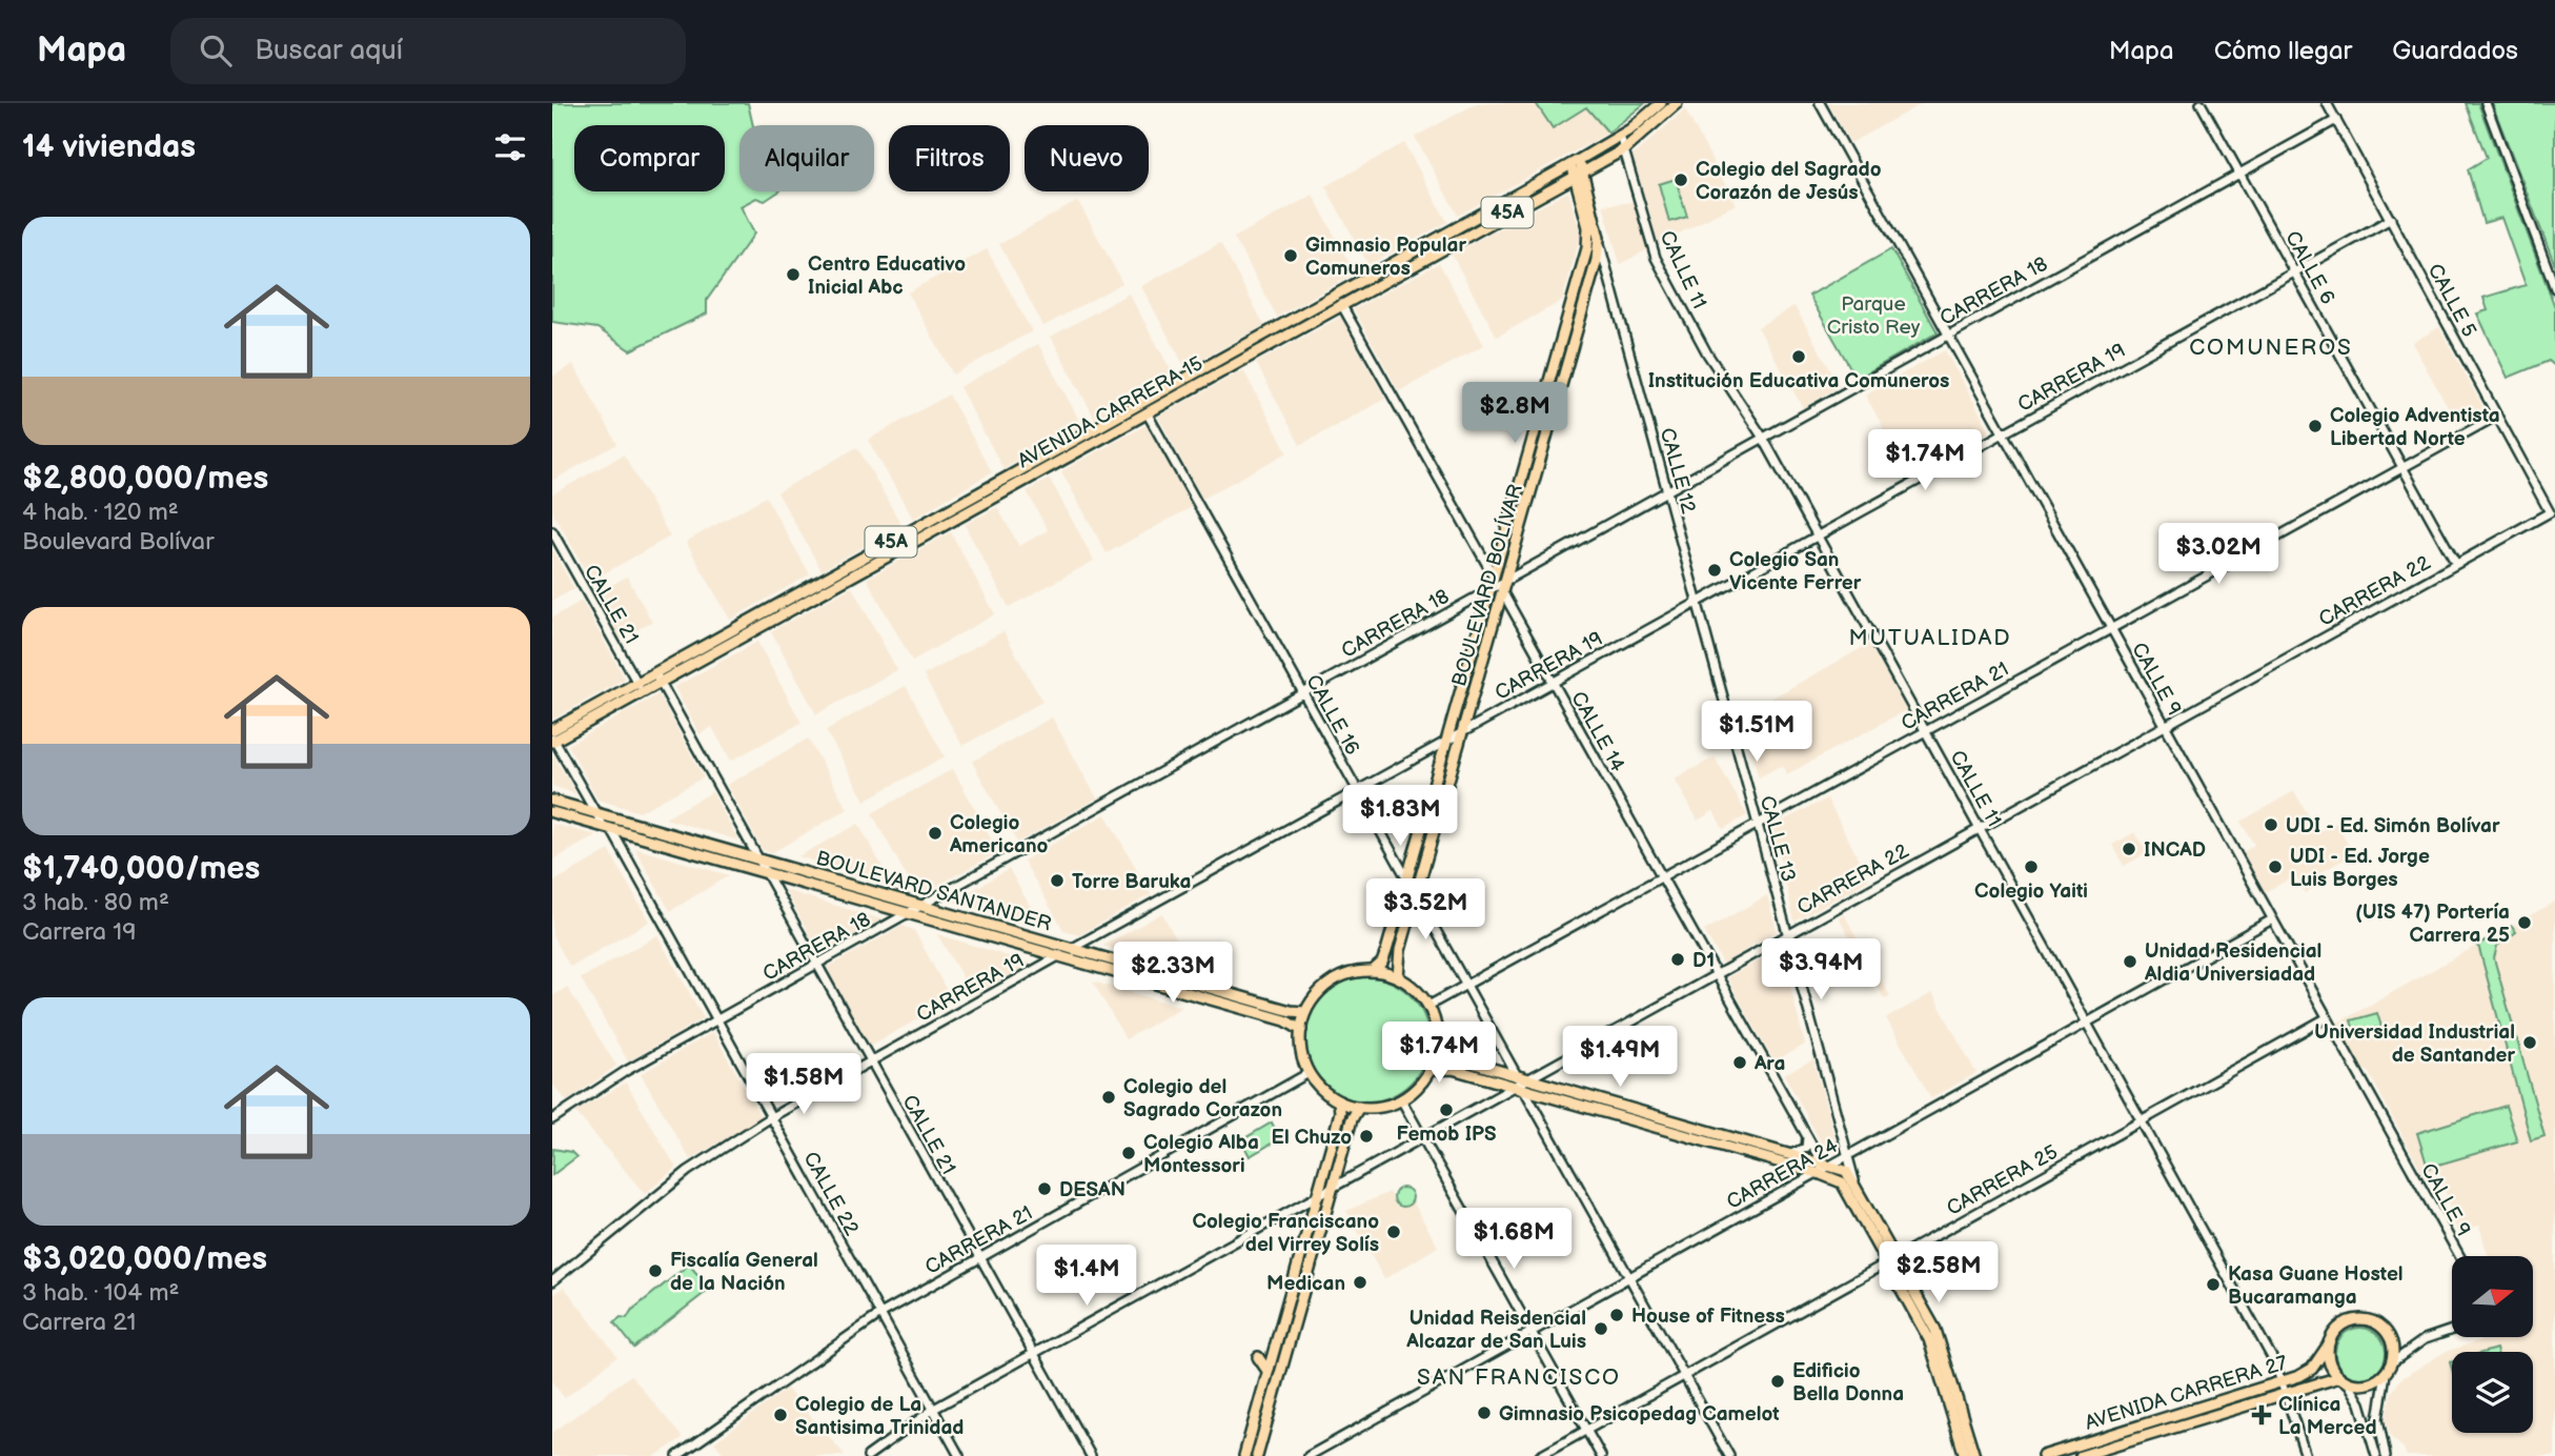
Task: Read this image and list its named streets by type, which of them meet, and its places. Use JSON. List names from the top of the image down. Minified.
{"streets":{"main road":["45A","AVENIDA CARRERA 15","BOULEVARD BOLÍVAR","BOULEVARD SANTANDER","AVENIDA CARRERA 27"],"street":["CALLE 6","CALLE 11","CARRERA 18","CALLE 5","CARRERA 19","CALLE 12","CARRERA 22","CALLE 21","CALLE 9","CARRERA 21","CALLE 16","CALLE 14","CALLE 13","CARRERA 24","CARRERA 25","CALLE 22"]},"crossings":[["CALLE 6","CARRERA 18"],["CALLE 6","CARRERA 19"],["CALLE 6","CARRERA 22"],["CALLE 6","CARRERA 21"],["CALLE 11","CARRERA 18"],["CALLE 11","CARRERA 19"],["CALLE 11","AVENIDA CARRERA 15"],["CALLE 11","CARRERA 22"],["CALLE 11","CARRERA 21"],["CALLE 11","CARRERA 24"],["CALLE 11","CARRERA 25"],["CALLE 11","AVENIDA CARRERA 27"],["CARRERA 18","CALLE 5"],["CARRERA 18","CALLE 12"],["CARRERA 18","BOULEVARD BOLÍVAR"],["CARRERA 18","CALLE 21"],["CARRERA 18","CALLE 9"],["CARRERA 18","CALLE 16"],["CARRERA 18","CALLE 14"],["CARRERA 18","BOULEVARD SANTANDER"],["CARRERA 18","CALLE 22"],["CALLE 5","CARRERA 19"],["CALLE 5","CARRERA 22"],["CALLE 5","CARRERA 21"],["CARRERA 19","CALLE 12"],["CARRERA 19","BOULEVARD BOLÍVAR"],["CARRERA 19","CALLE 21"],["CARRERA 19","CALLE 9"],["CARRERA 19","CALLE 16"],["CARRERA 19","CALLE 14"],["CARRERA 19","BOULEVARD SANTANDER"],["CARRERA 19","CALLE 22"],["AVENIDA CARRERA 15","BOULEVARD BOLÍVAR"],["AVENIDA CARRERA 15","CALLE 21"],["AVENIDA CARRERA 15","CALLE 16"],["AVENIDA CARRERA 15","CALLE 14"],["AVENIDA CARRERA 15","CALLE 22"],["CALLE 12","BOULEVARD BOLÍVAR"],["CALLE 12","CALLE 13"],["BOULEVARD BOLÍVAR","CARRERA 21"],["BOULEVARD BOLÍVAR","CALLE 16"],["BOULEVARD BOLÍVAR","CALLE 14"],["BOULEVARD BOLÍVAR","BOULEVARD SANTANDER"],["CARRERA 22","CALLE 21"],["CARRERA 22","CALLE 9"],["CARRERA 22","CALLE 16"],["CARRERA 22","CALLE 14"],["CARRERA 22","CALLE 13"],["CARRERA 22","CALLE 22"],["CALLE 21","CARRERA 21"],["CALLE 21","BOULEVARD SANTANDER"],["CALLE 9","CARRERA 21"],["CALLE 9","CARRERA 24"],["CALLE 9","CARRERA 25"],["CARRERA 21","CALLE 16"],["CARRERA 21","CALLE 14"],["CARRERA 21","CALLE 13"],["CARRERA 21","BOULEVARD SANTANDER"],["CARRERA 21","CALLE 22"],["CALLE 16","CARRERA 24"],["CALLE 16","CARRERA 25"],["CALLE 14","CARRERA 24"],["CALLE 13","CARRERA 24"],["BOULEVARD SANTANDER","CALLE 22"]],"districts":["COMUNEROS","MUTUALIDAD","SAN FRANCISCO"],"parks":["Parque Cristo Rey"],"places":{"other":["Colegio del Sagrado Corazón de Jesús","Gimnasio Popular Comuneros","Centro Educativo Inicial Abc","Institución Educativa Comuneros","Colegio Adventista Libertad Norte","Colegio San Vicente Ferrer","UDI - Ed. Simón Bolívar","Colegio Americano","INCAD","Colegio Yaiti","UDI - Ed. Jorge Luis Borges","Torre Baruka","(UIS 47) Portería Carrera 25","D1","Unidad Residencial Aldia Universiadad","Universidad Industrial de Santander","Ara","Colegio del Sagrado Corazon","Femob IPS","El Chuzo","Colegio Alba Montessori","DESAN","Colegio Franciscano del Virrey Solís","Fiscalía General de la Nación","Medican","Kasa Guane Hostel Bucaramanga","House of Fitness","Unidad Reisdencial Alcazar de San Luis","Edificio Bella Donna","Gimnasio Psicopedag Camelot","Colegio de La Santisima Trinidad"],"health":["Clínica La Merced"]},"north":"right","page":{"header":"Mapa","search":"Buscar aquí","nav":["Mapa","Cómo llegar","Guardados"],"heading":"14 viviendas","chip":["Comprar","Alquilar","Filtros","Nuevo"],"list":[{"name":"$2,800,000/mes","note":"4 hab. · 120 m² · Boulevard Bolívar"},{"name":"$1,740,000/mes","note":"3 hab. · 80 m² · Carrera 19"},{"name":"$3,020,000/mes","note":"3 hab. · 104 m² · Carrera 21"}],"price":["$2.8M","$1.74M","$3.02M","$1.51M","$1.83M","$3.52M","$3.94M","$2.33M","$1.74M","$1.49M","$1.58M","$1.68M","$2.58M","$1.4M"]}}
